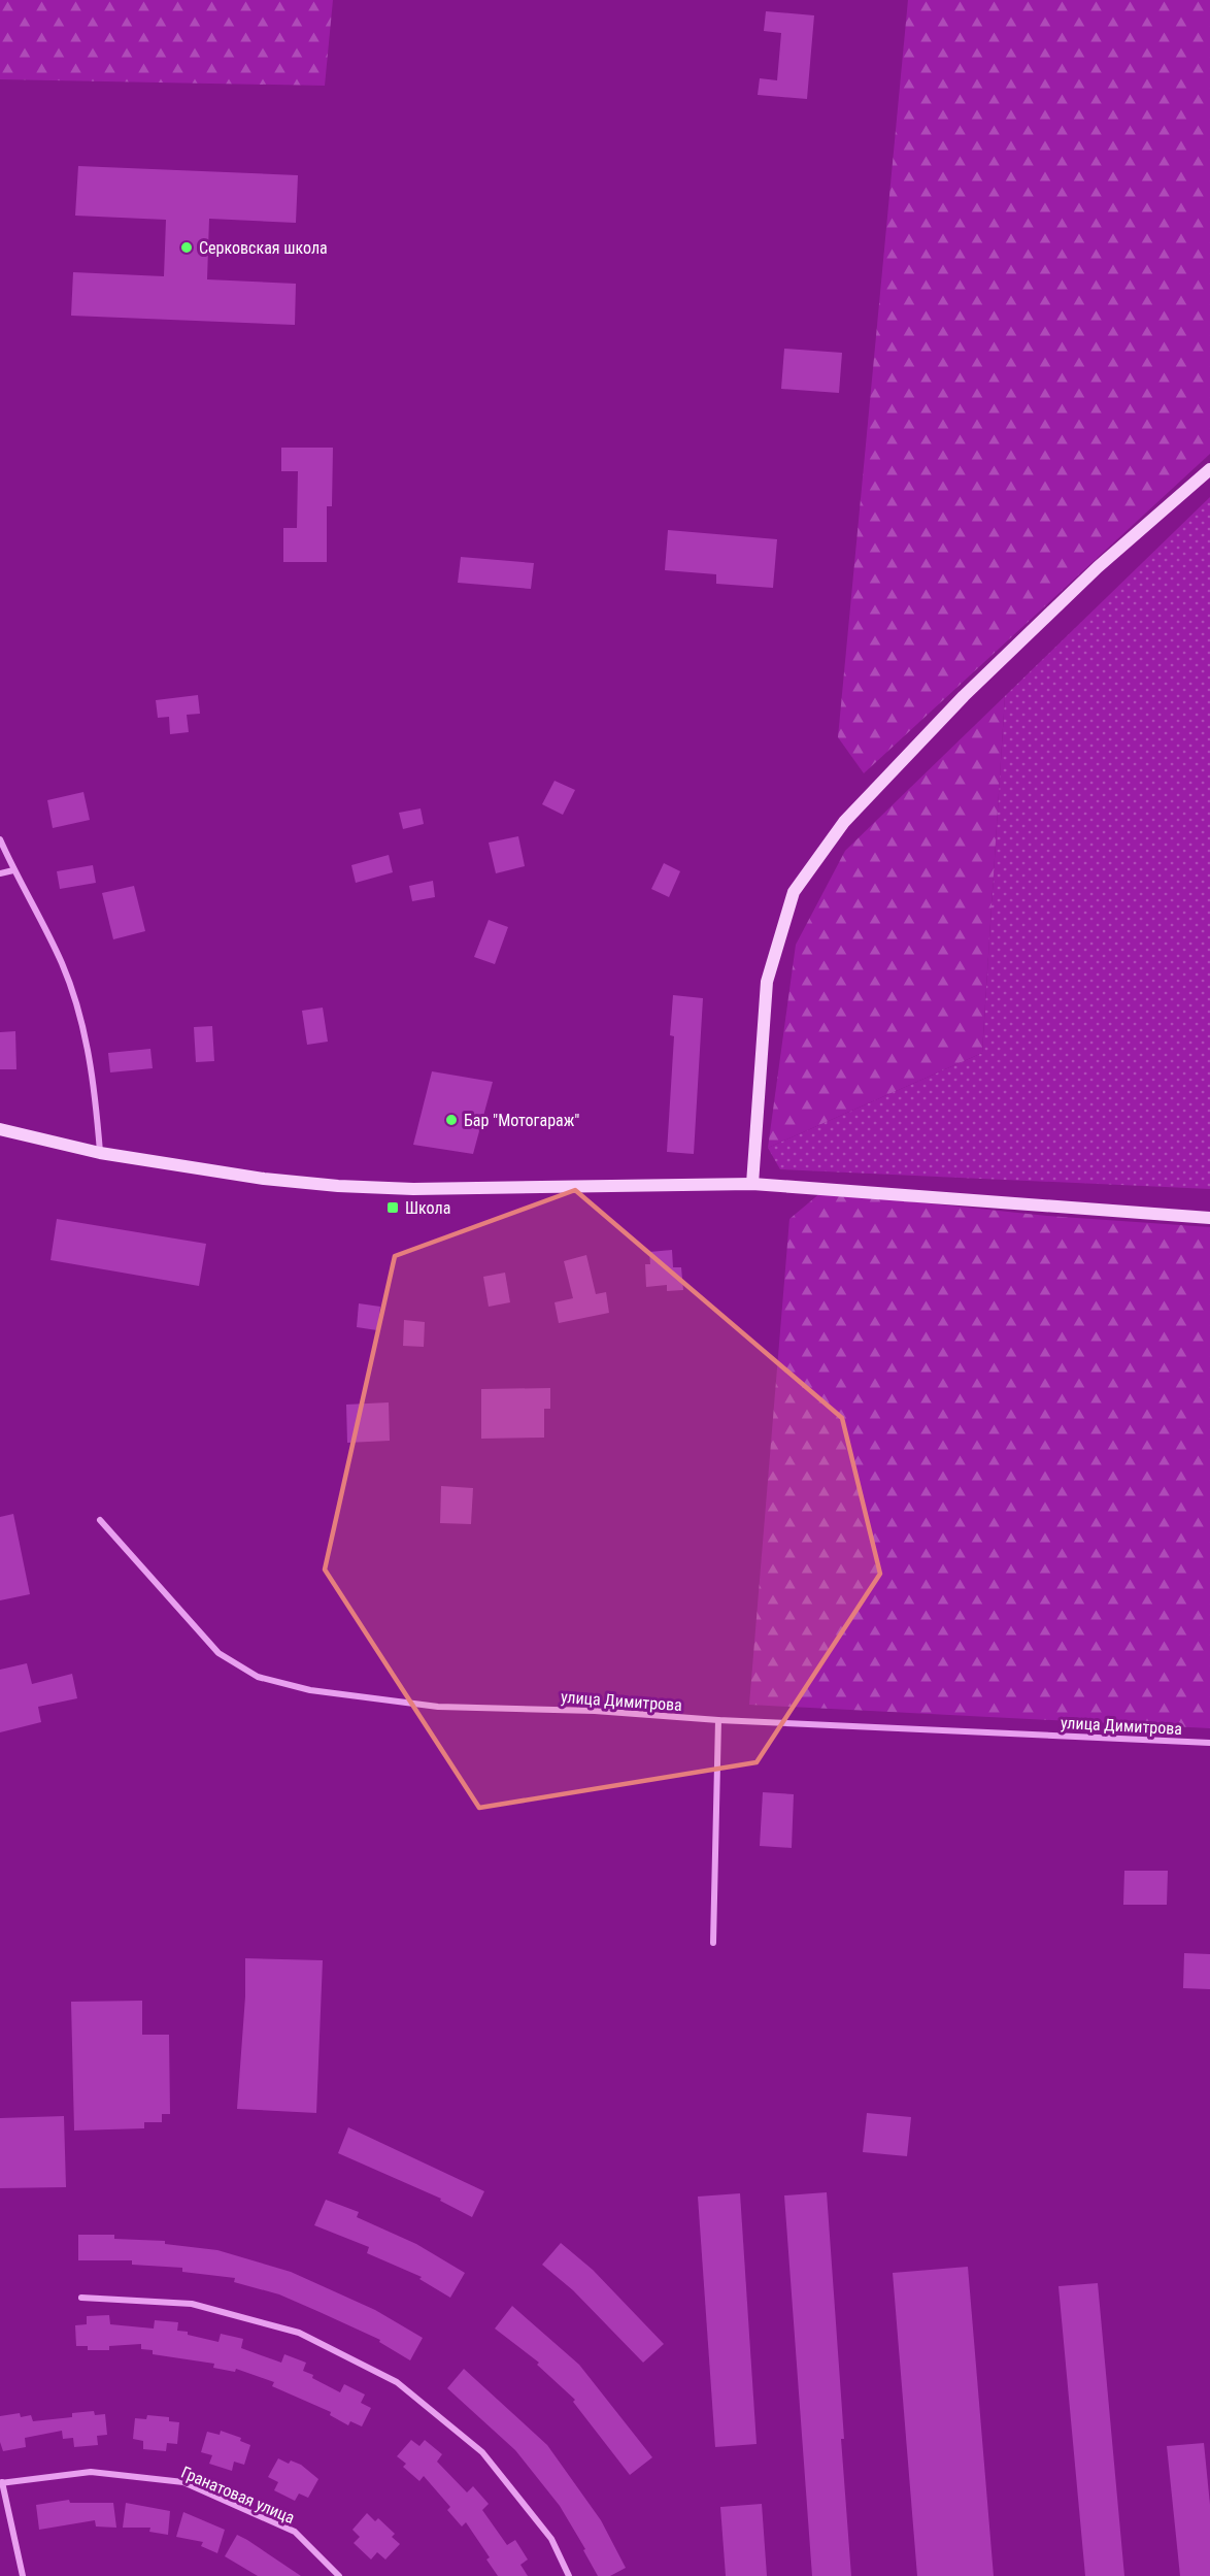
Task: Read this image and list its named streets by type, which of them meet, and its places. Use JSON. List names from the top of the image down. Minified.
{"streets":{"street":["улица Димитрова","Гранатовая улица"]},"places":{"other":["Серковская школа","Бар \"Мотогараж\""],"transit":["Школа"]}}
